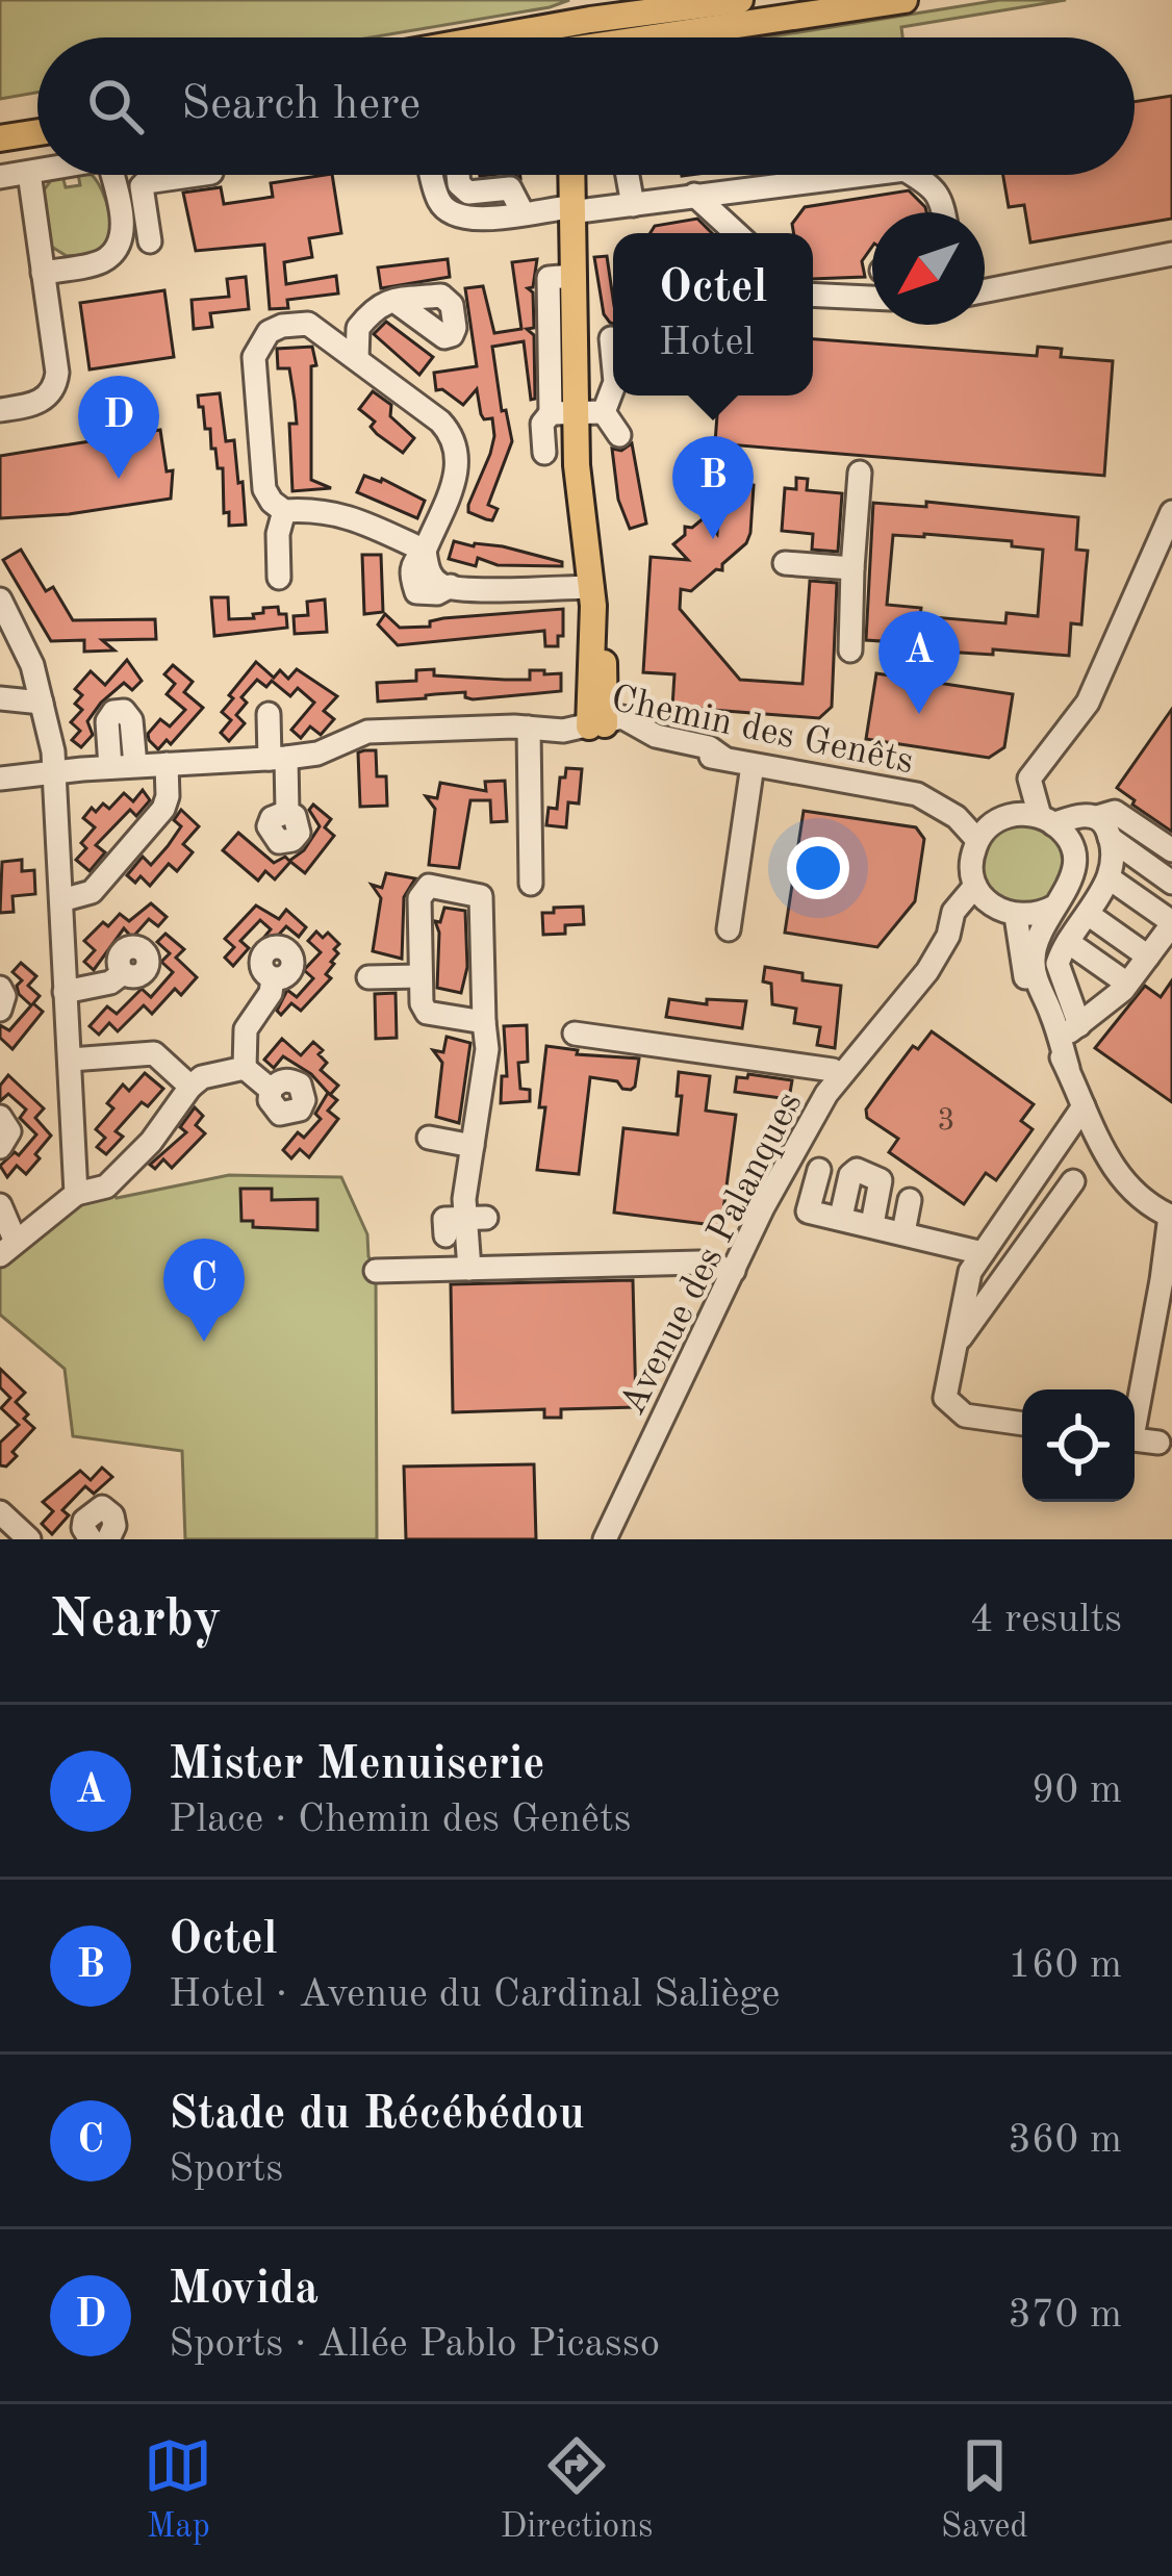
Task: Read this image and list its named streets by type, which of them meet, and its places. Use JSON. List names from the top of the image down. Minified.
{"streets":{"street":["Chemin des Genêts","Avenue des Palanques"]},"crossings":[["Chemin des Genêts","Avenue des Palanques"]],"house_numbers":["3"],"north":"bottom left","page":{"search":"Search here","popup":["Octel","Hotel"],"pins":["D","B","A","C"],"heading":["Nearby","4 results"],"list":[{"mark":"A","name":"Mister Menuiserie","note":"Place · Chemin des Genêts","value":"90 m"},{"mark":"B","name":"Octel","note":"Hotel · Avenue du Cardinal Saliège","value":"160 m"},{"mark":"C","name":"Stade du Récébédou","note":"Sports","value":"360 m"},{"mark":"D","name":"Movida","note":"Sports · Allée Pablo Picasso","value":"370 m"}],"nav":["Map","Directions","Saved"]}}
